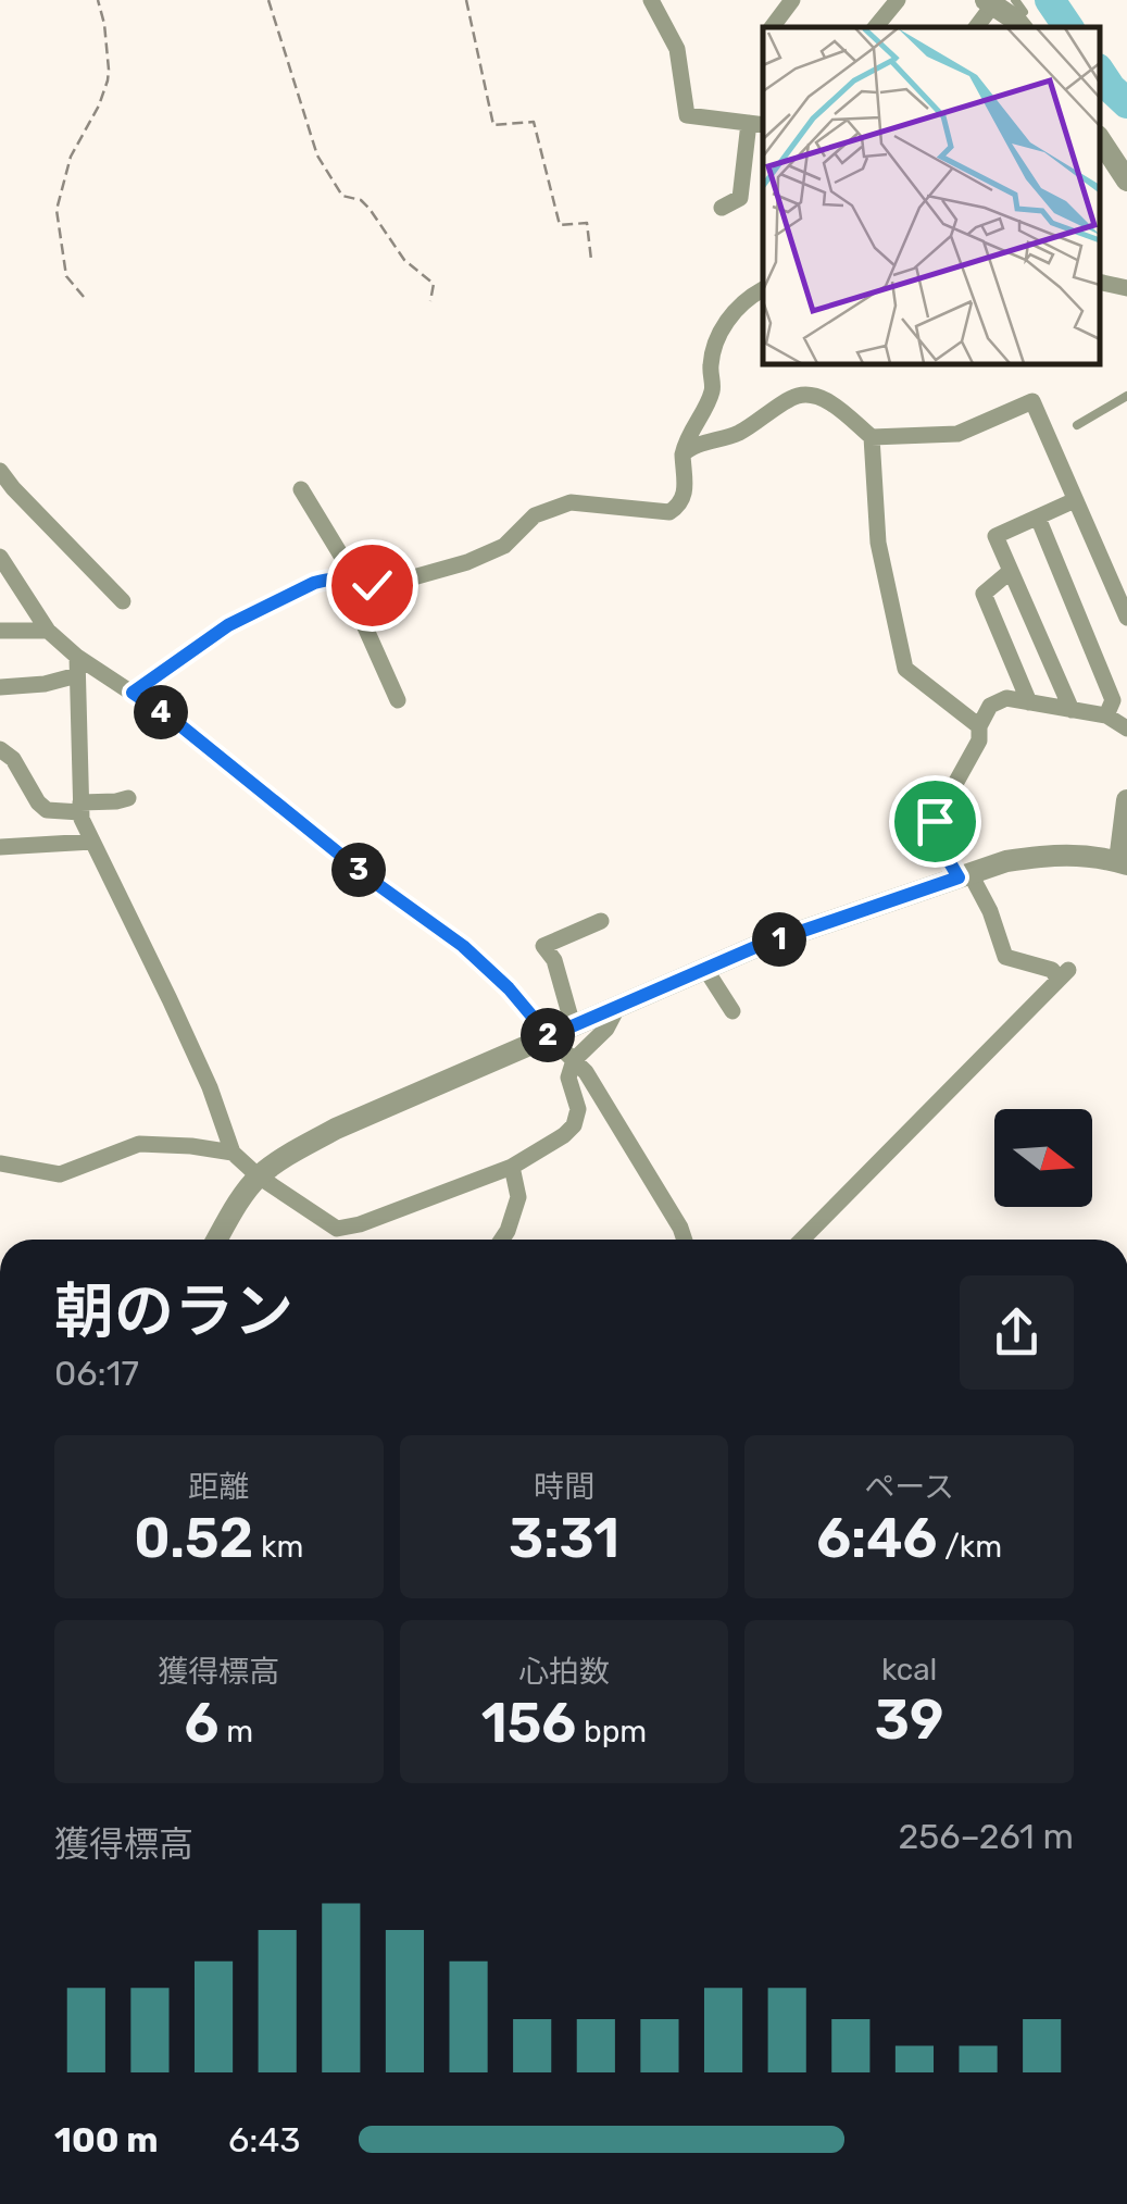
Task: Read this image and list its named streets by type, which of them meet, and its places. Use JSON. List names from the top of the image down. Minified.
{"north":"right","page":{"pins":["4","3","1","2"],"heading":["朝のラン","06:17"],"stats":[["距離","0.52 km"],["時間","3:31"],["ペース","6:46 /km"],["獲得標高","6 m"],["心拍数","156 bpm"],["kcal","39"]],"chart":["獲得標高","256–261 m"],"list":[{"name":"100 m","note":"6:43"}]}}
